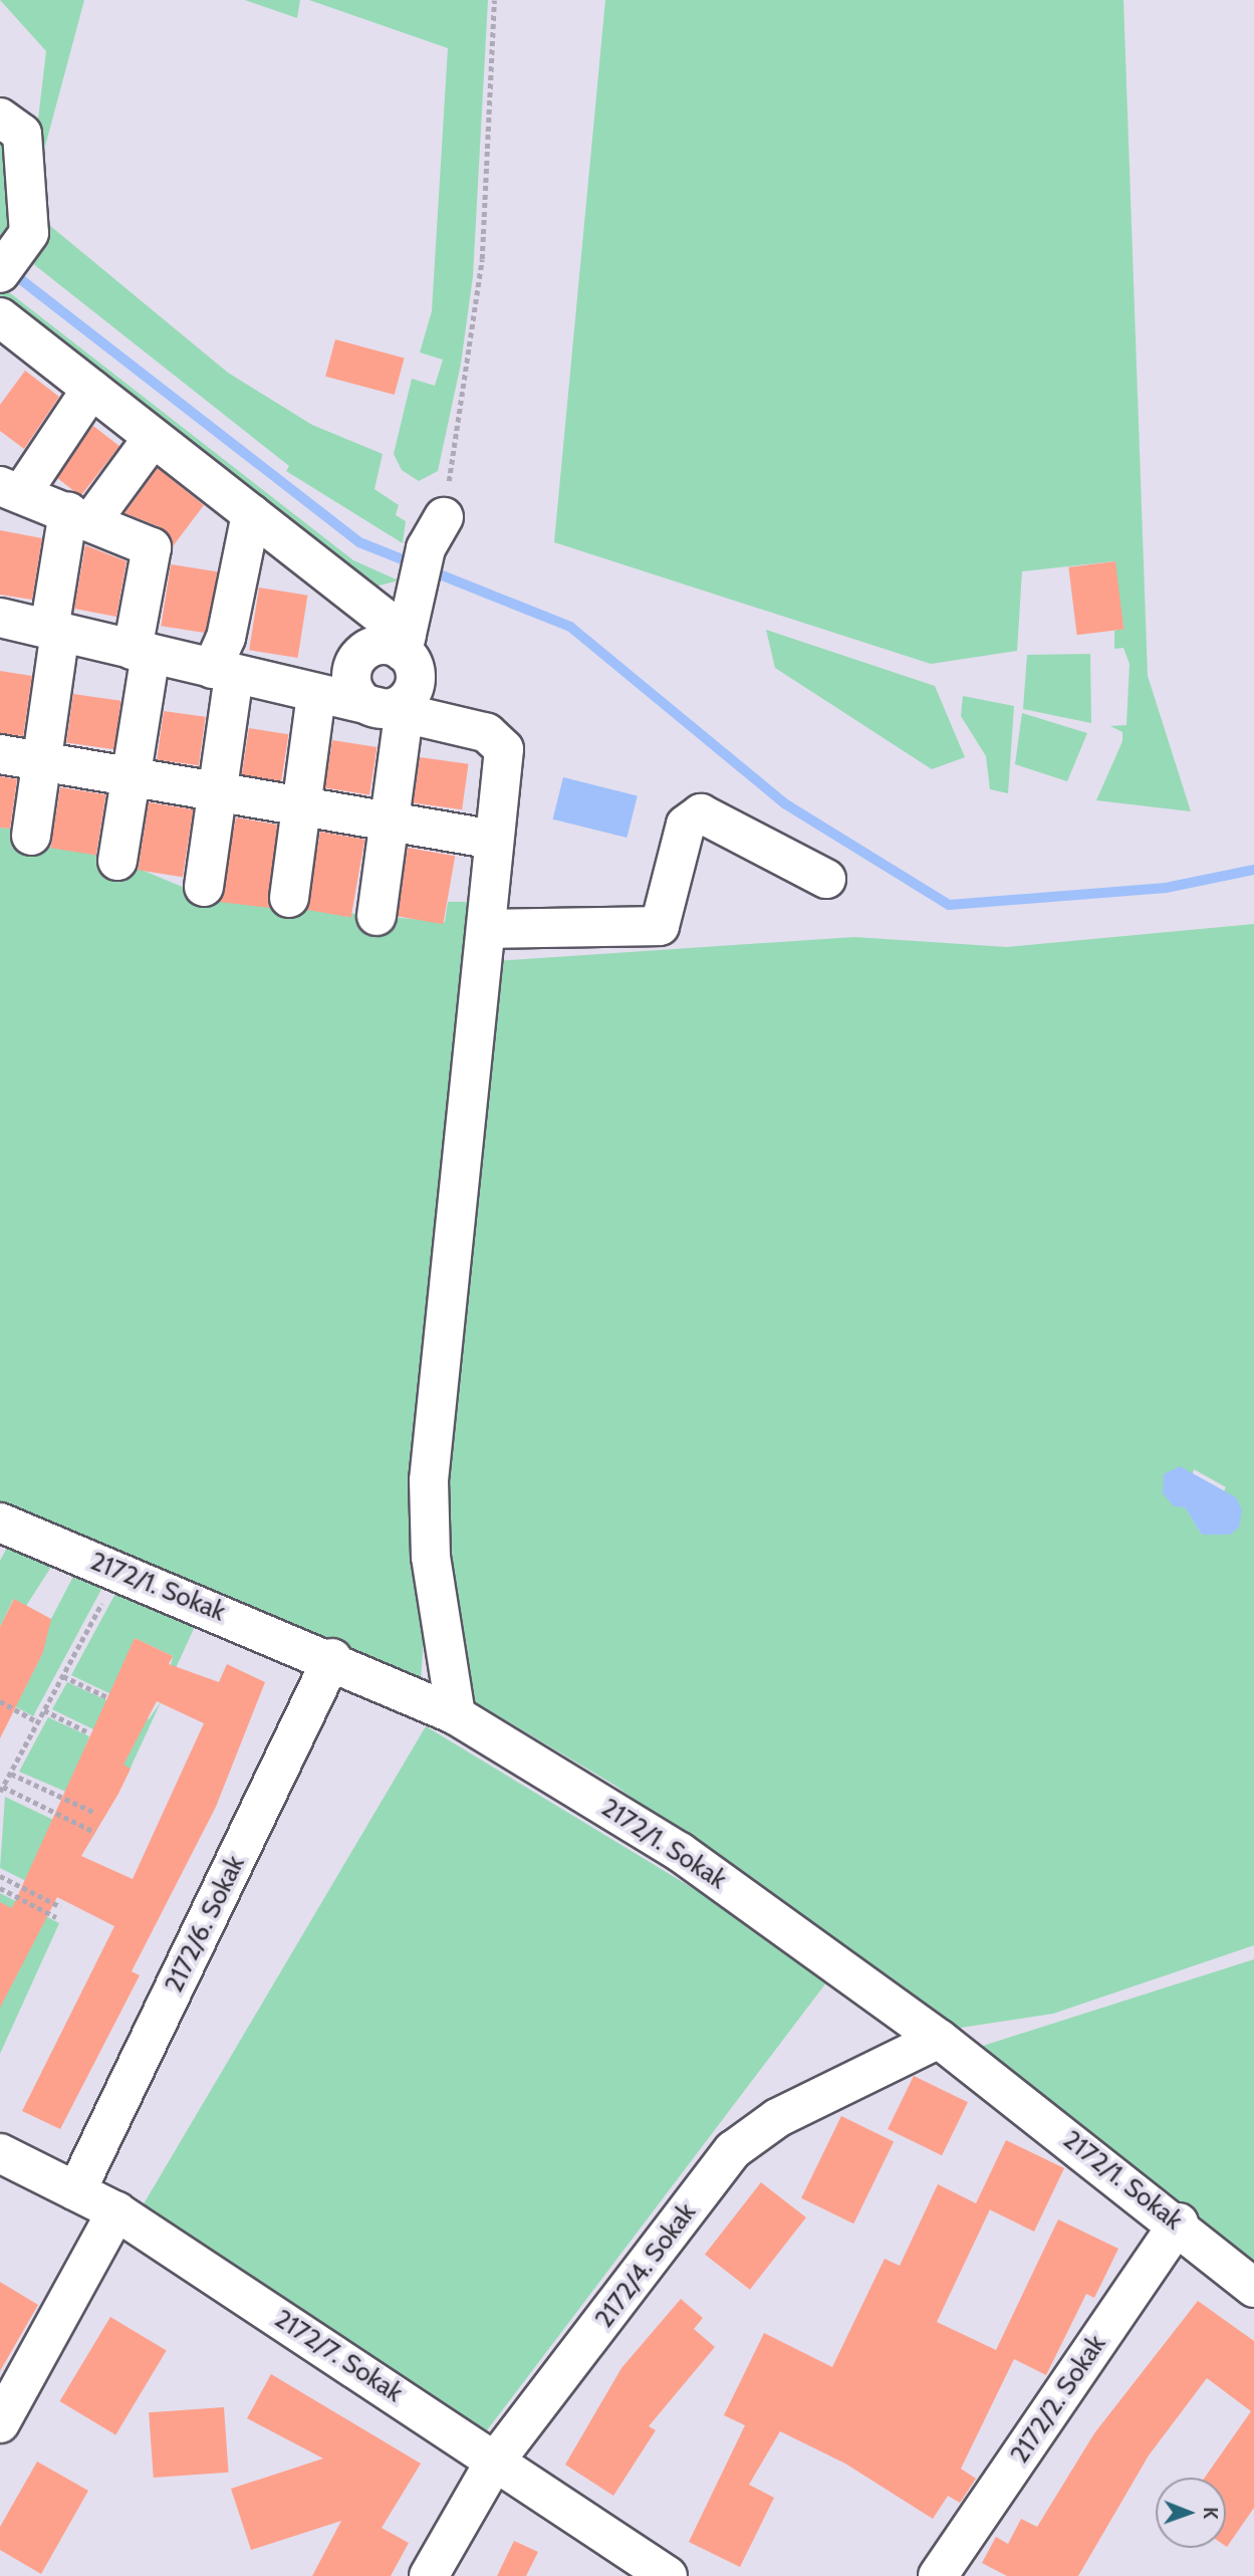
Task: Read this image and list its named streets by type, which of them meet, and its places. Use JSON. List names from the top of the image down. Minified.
{"streets":{"street":["2172/1. Sokak","2172/6. Sokak","2172/4. Sokak","2172/7. Sokak","2172/2. Sokak"]},"crossings":[["2172/1. Sokak","2172/6. Sokak"],["2172/1. Sokak","2172/4. Sokak"],["2172/1. Sokak","2172/2. Sokak"],["2172/6. Sokak","2172/7. Sokak"],["2172/4. Sokak","2172/7. Sokak"]],"north":"right"}
